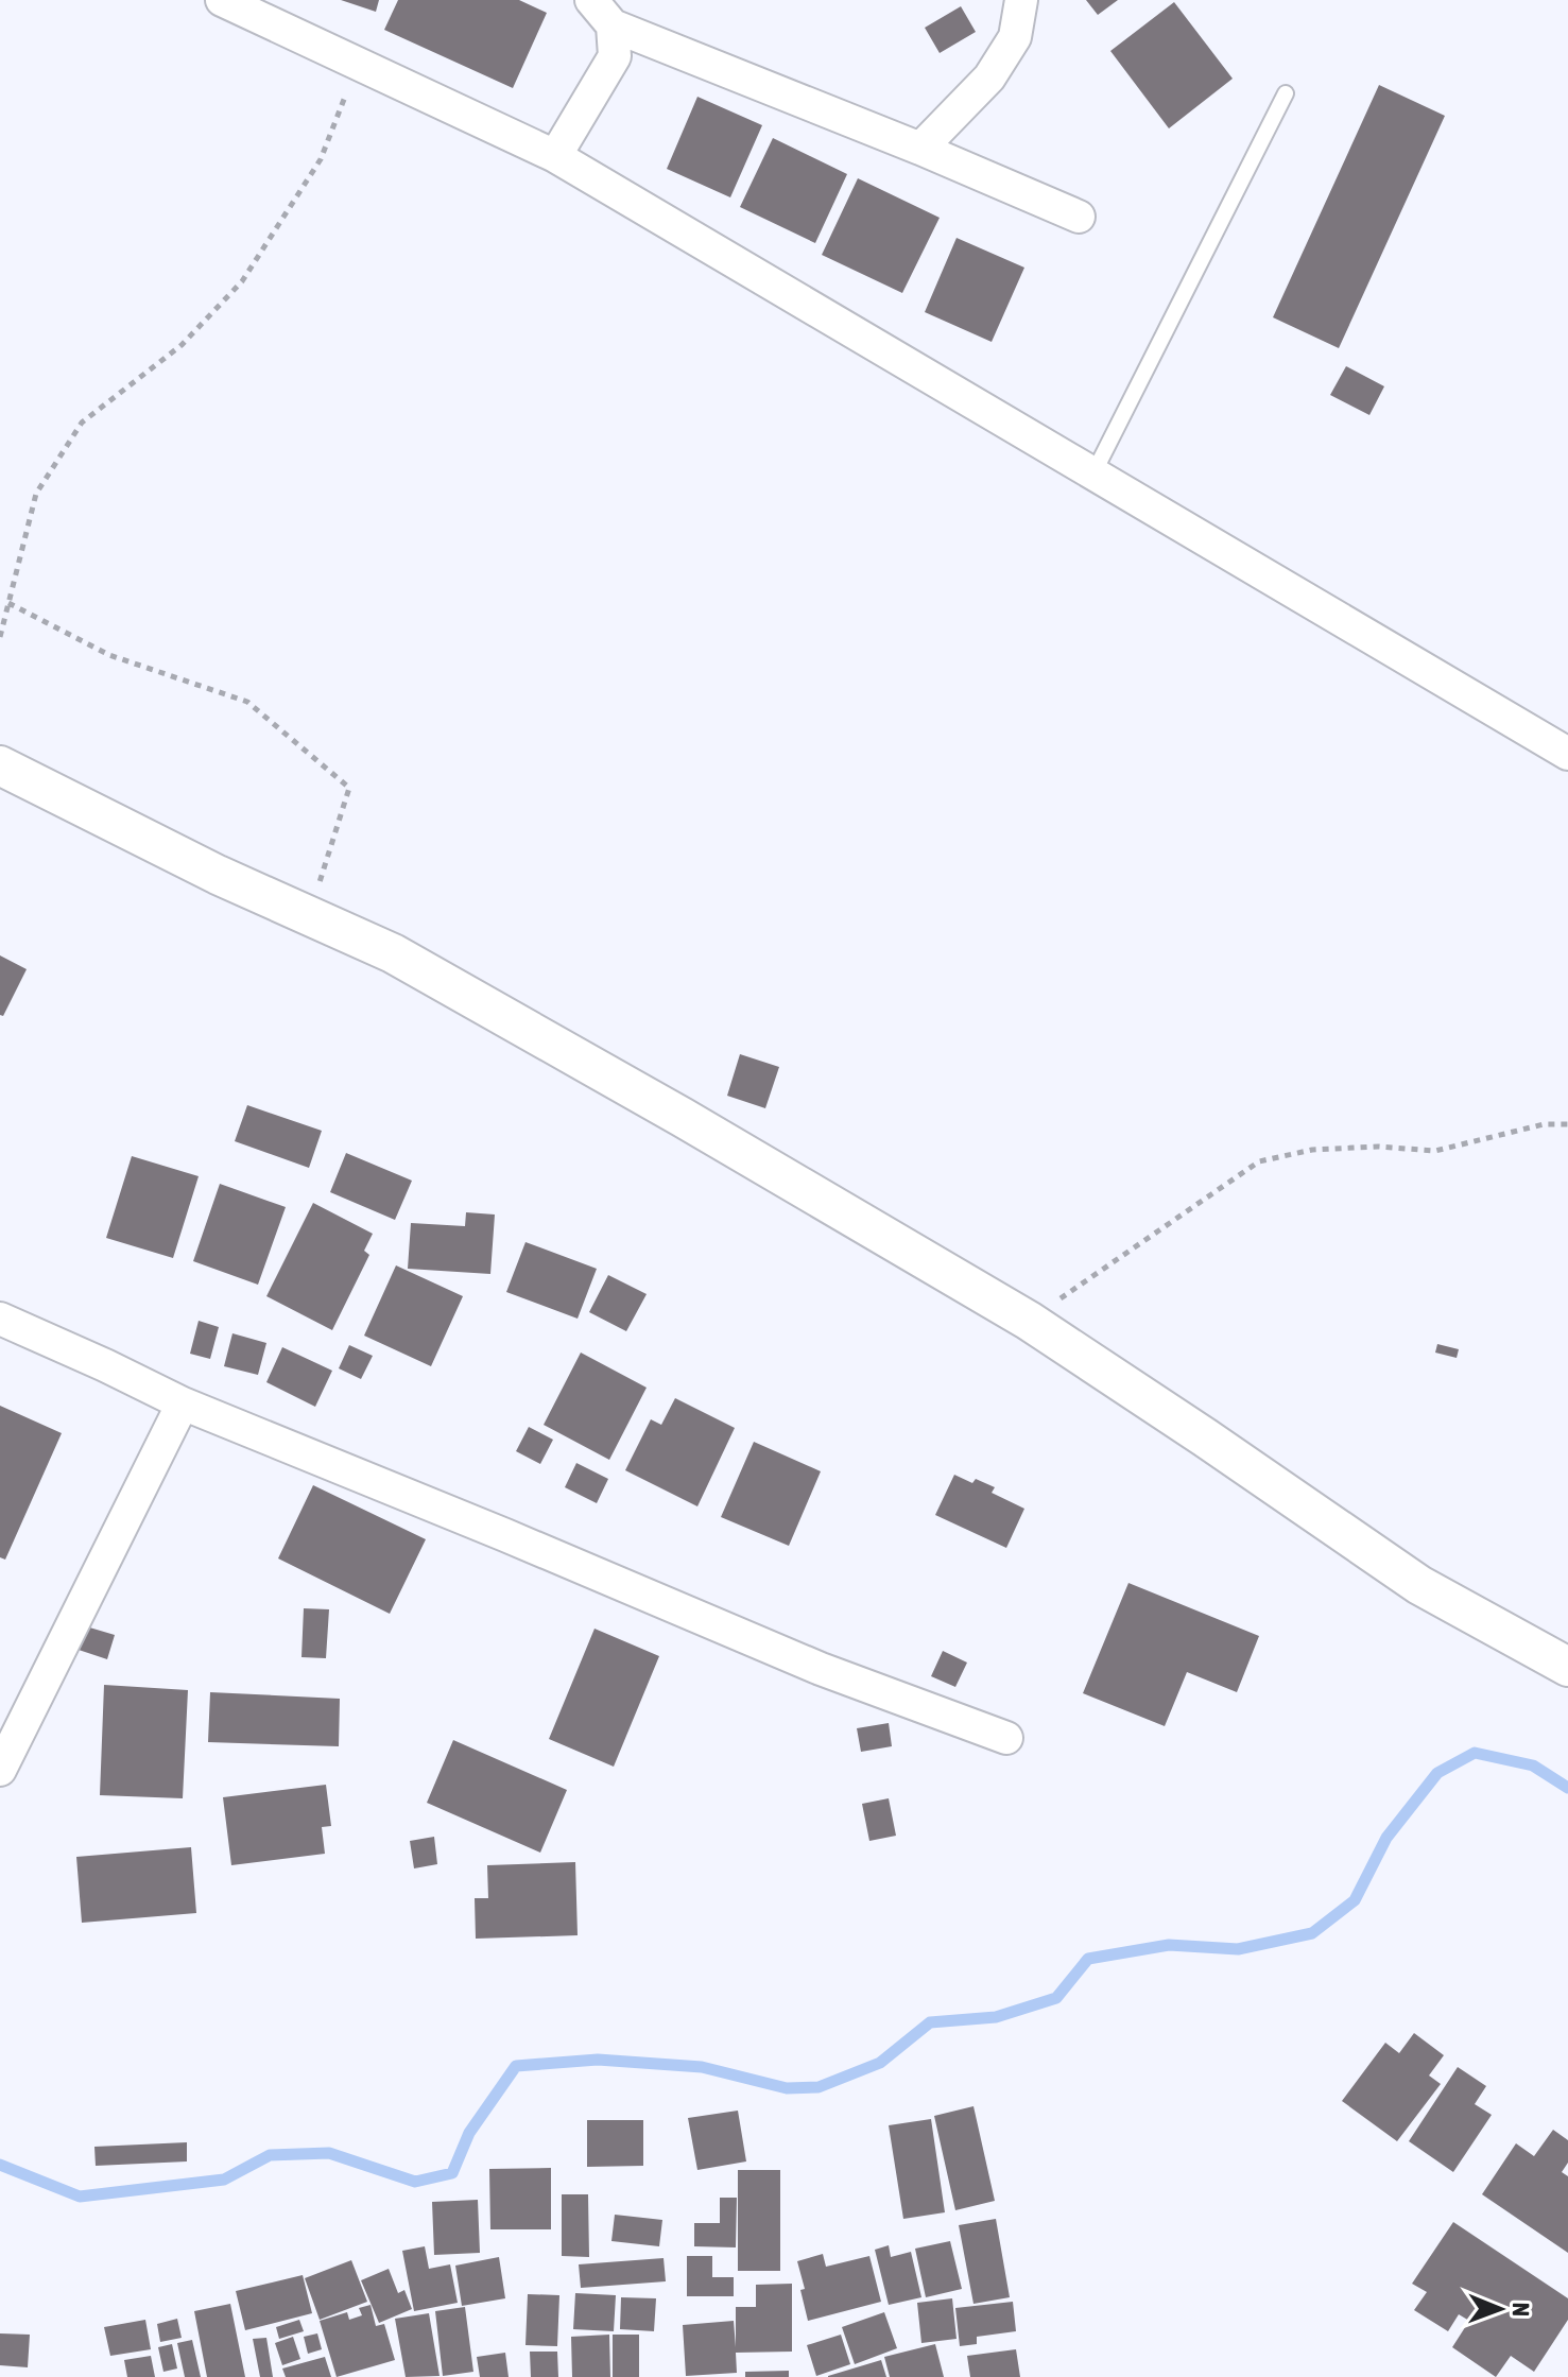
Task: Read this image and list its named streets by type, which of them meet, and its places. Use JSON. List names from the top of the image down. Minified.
{"north":"right"}
